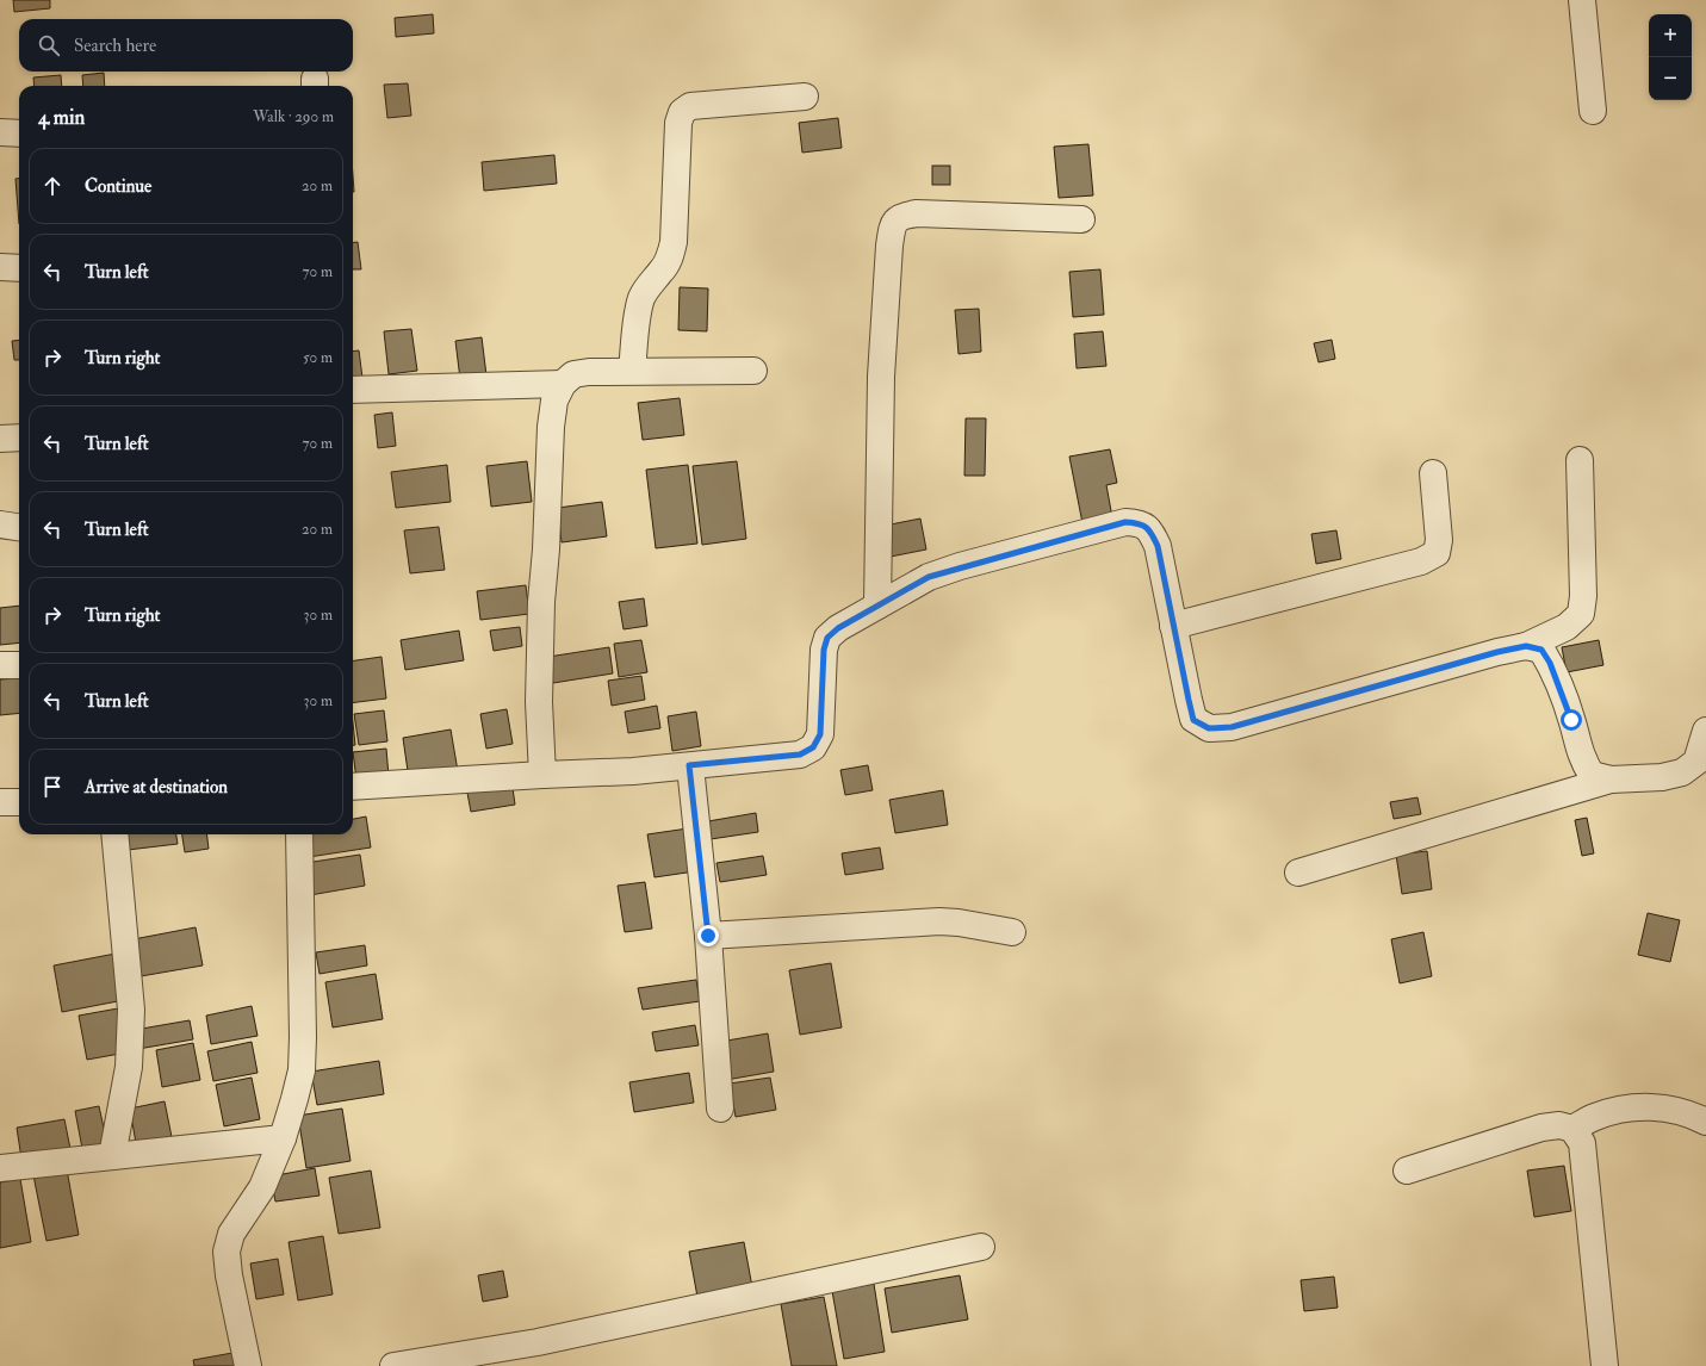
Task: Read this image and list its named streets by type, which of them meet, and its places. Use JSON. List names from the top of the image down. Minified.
{"page":{"map_buttons":["+","−"],"search":"Search here","heading":["4 min","Walk · 290 m"],"list":[["Continue","20 m"],["Turn left","70 m"],["Turn right","50 m"],["Turn left","70 m"],["Turn left","20 m"],["Turn right","30 m"],["Turn left","30 m"],"Arrive at destination"]}}
